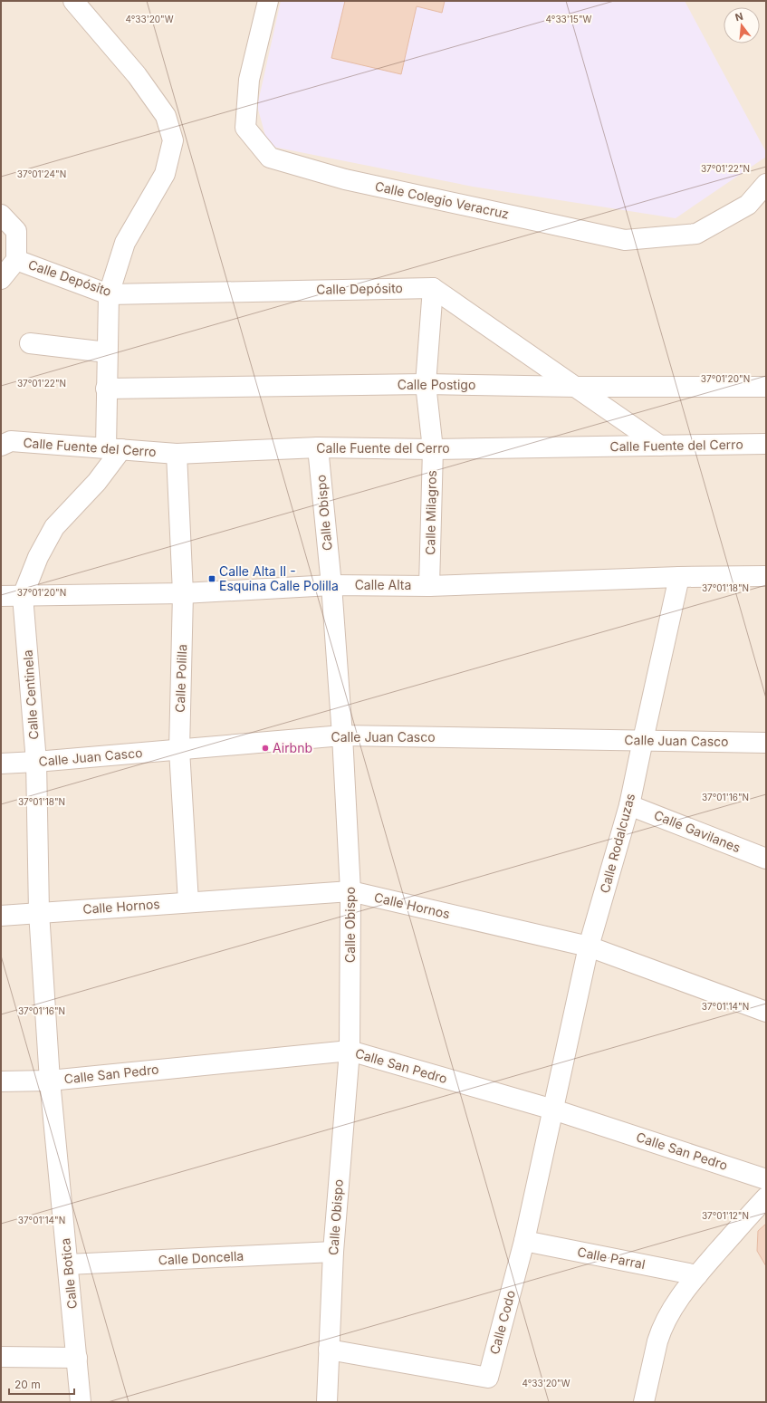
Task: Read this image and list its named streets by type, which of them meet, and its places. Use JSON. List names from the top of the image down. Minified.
{"streets":{"street":["Calle Colegio Veracruz","Calle Depósito","Calle Postigo","Calle Fuente del Cerro","Calle Obispo","Calle Milagros","Calle Alta","Calle Polilla","Calle Centinela","Calle Juan Casco","Calle Gavilanes","Calle Rodalcuzas","Calle Hornos","Calle San Pedro","Calle Doncella","Calle Parral","Calle Botica","Calle Codo"]},"crossings":[["Calle Depósito","Calle Milagros"],["Calle Postigo","Calle Milagros"],["Calle Fuente del Cerro","Calle Obispo"],["Calle Fuente del Cerro","Calle Milagros"],["Calle Fuente del Cerro","Calle Polilla"],["Calle Fuente del Cerro","Calle Centinela"],["Calle Obispo","Calle Alta"],["Calle Obispo","Calle Juan Casco"],["Calle Obispo","Calle Hornos"],["Calle Obispo","Calle San Pedro"],["Calle Obispo","Calle Doncella"],["Calle Obispo","Calle Codo"],["Calle Milagros","Calle Alta"],["Calle Alta","Calle Polilla"],["Calle Alta","Calle Centinela"],["Calle Alta","Calle Rodalcuzas"],["Calle Polilla","Calle Juan Casco"],["Calle Polilla","Calle Hornos"],["Calle Centinela","Calle Juan Casco"],["Calle Centinela","Calle Hornos"],["Calle Centinela","Calle San Pedro"],["Calle Centinela","Calle Botica"],["Calle Juan Casco","Calle Rodalcuzas"],["Calle Gavilanes","Calle Rodalcuzas"],["Calle Rodalcuzas","Calle Hornos"],["Calle Rodalcuzas","Calle San Pedro"],["Calle Rodalcuzas","Calle Codo"],["Calle San Pedro","Calle Botica"],["Calle San Pedro","Calle Codo"],["Calle Doncella","Calle Botica"],["Calle Parral","Calle Codo"]],"places":{"transit":["Calle Alta II - Esquina Calle Polilla"],"other":["Airbnb"]},"scale_bar":"20 m","north":"top","coordinates":["4°33'20\"W","4°33'15\"W","37°01'22\"N","37°01'24\"N","37°01'20\"N","37°01'18\"N","37°01'16\"N","37°01'14\"N","37°01'12\"N"]}
